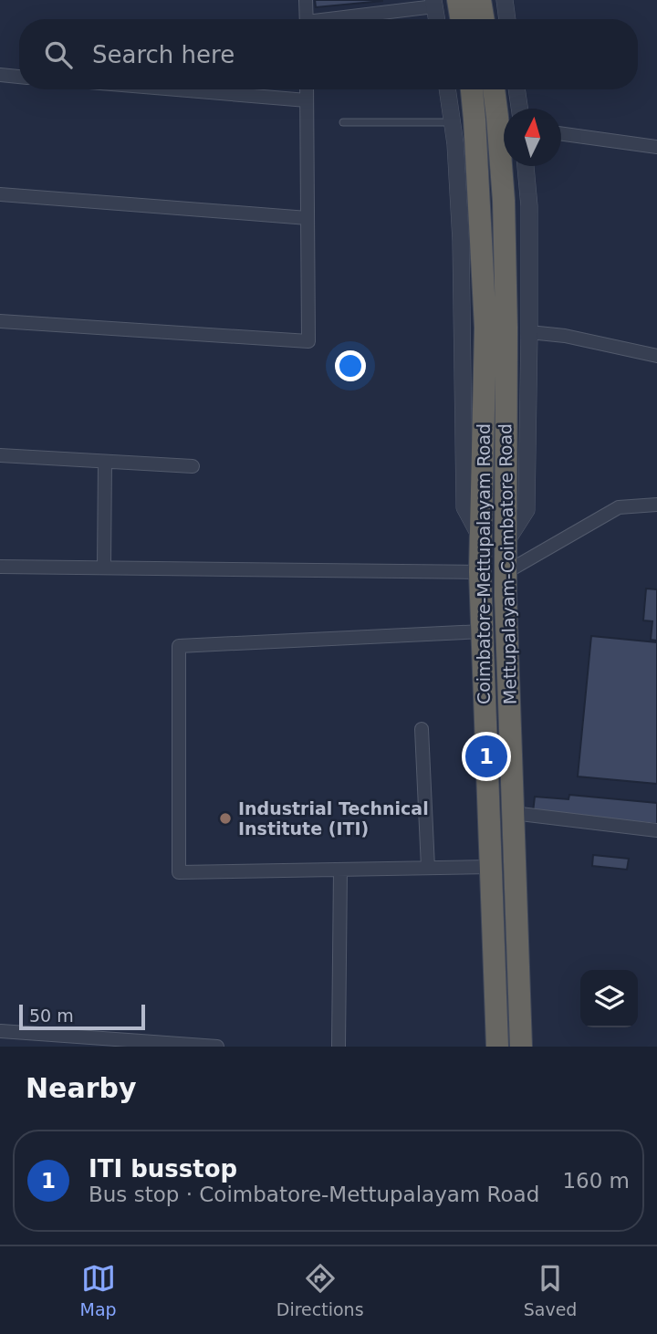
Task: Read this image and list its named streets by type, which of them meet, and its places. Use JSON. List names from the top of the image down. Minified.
{"streets":{"highway":["Coimbatore-Mettupalayam Road","Mettupalayam-Coimbatore Road"]},"places":["Industrial Technical Institute (ITI)"],"scale_bar":"50 m","north":"top","page":{"search":"Search here","pins":"1","scale":"50 m","heading":"Nearby","list":[{"mark":"1","name":"ITI busstop","note":"Bus stop · Coimbatore-Mettupalayam Road","value":"160 m"}],"nav":["Map","Directions","Saved"]}}
